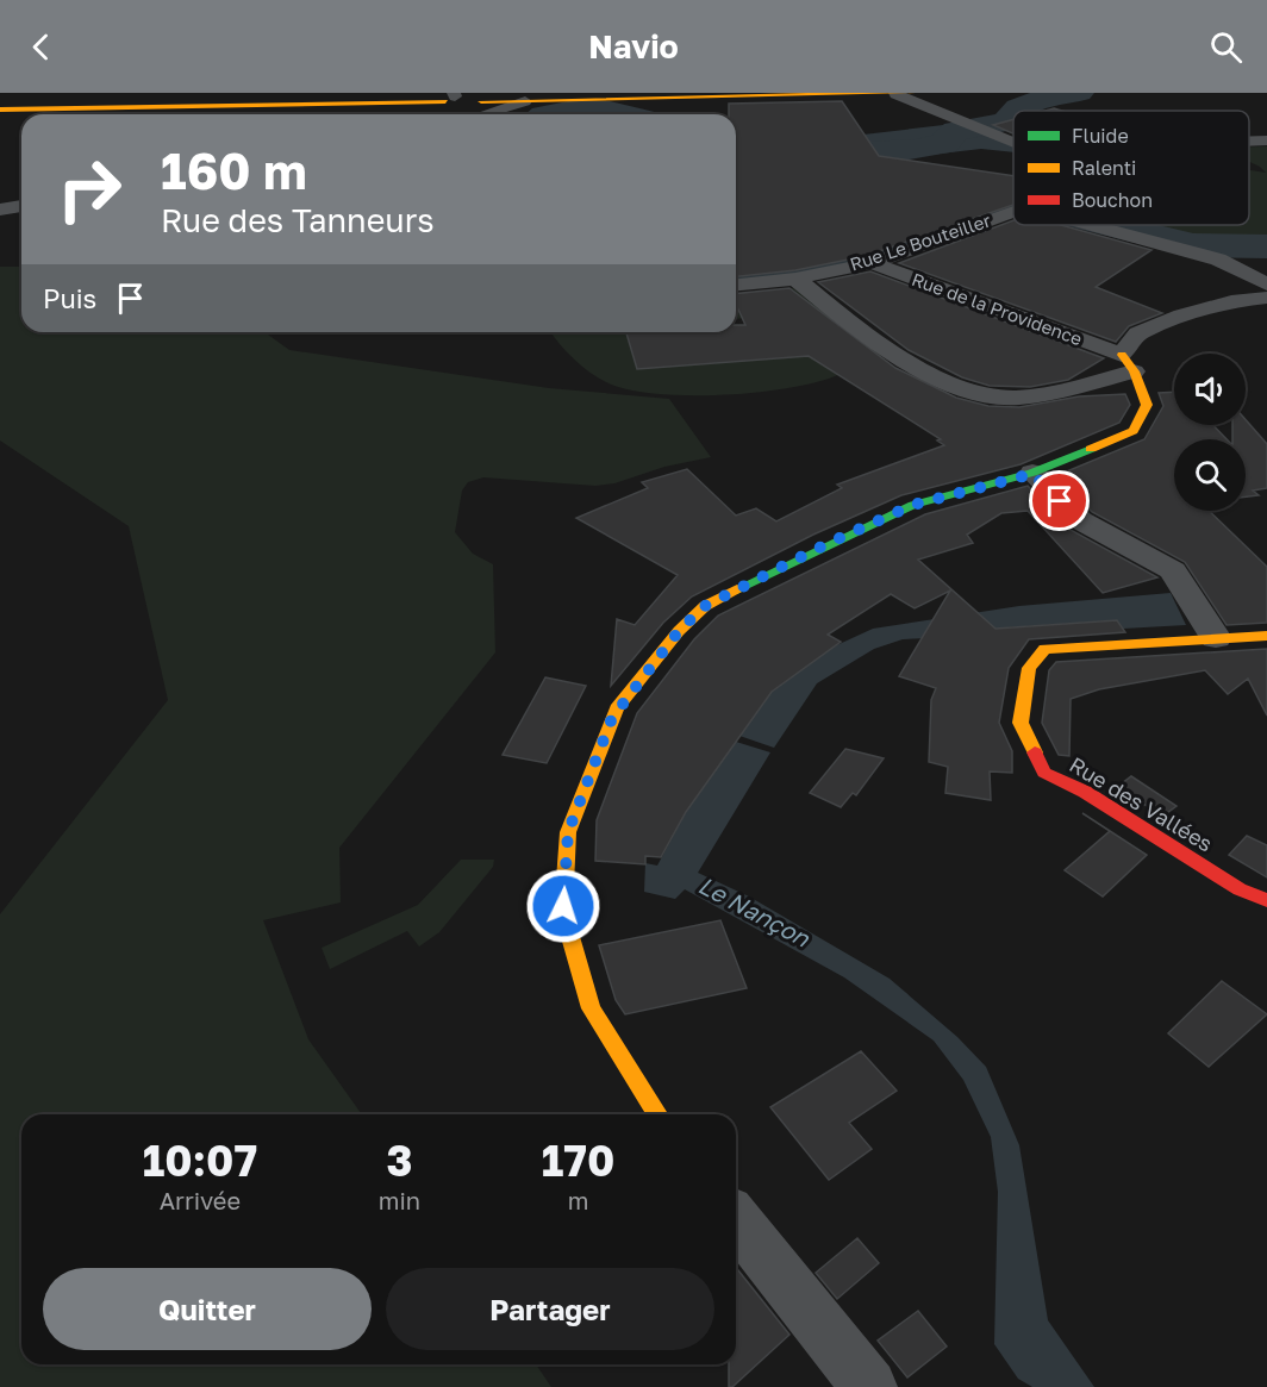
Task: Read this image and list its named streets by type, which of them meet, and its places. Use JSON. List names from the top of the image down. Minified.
{"streets":{"street":["Rue Le Bouteiller","Rue de la Providence","Rue des Vallées"]},"crossings":[["Rue Le Bouteiller","Rue de la Providence"]],"water":["Le Nançon"],"legend":["Fluide","Ralenti","Bouchon"],"page":{"header":"Navio","turn":["160 m","Rue des Tanneurs"],"then":"Puis","eta":["10:07","Arrivée","3","min","170","m"],"buttons":["Quitter","Partager"]}}
